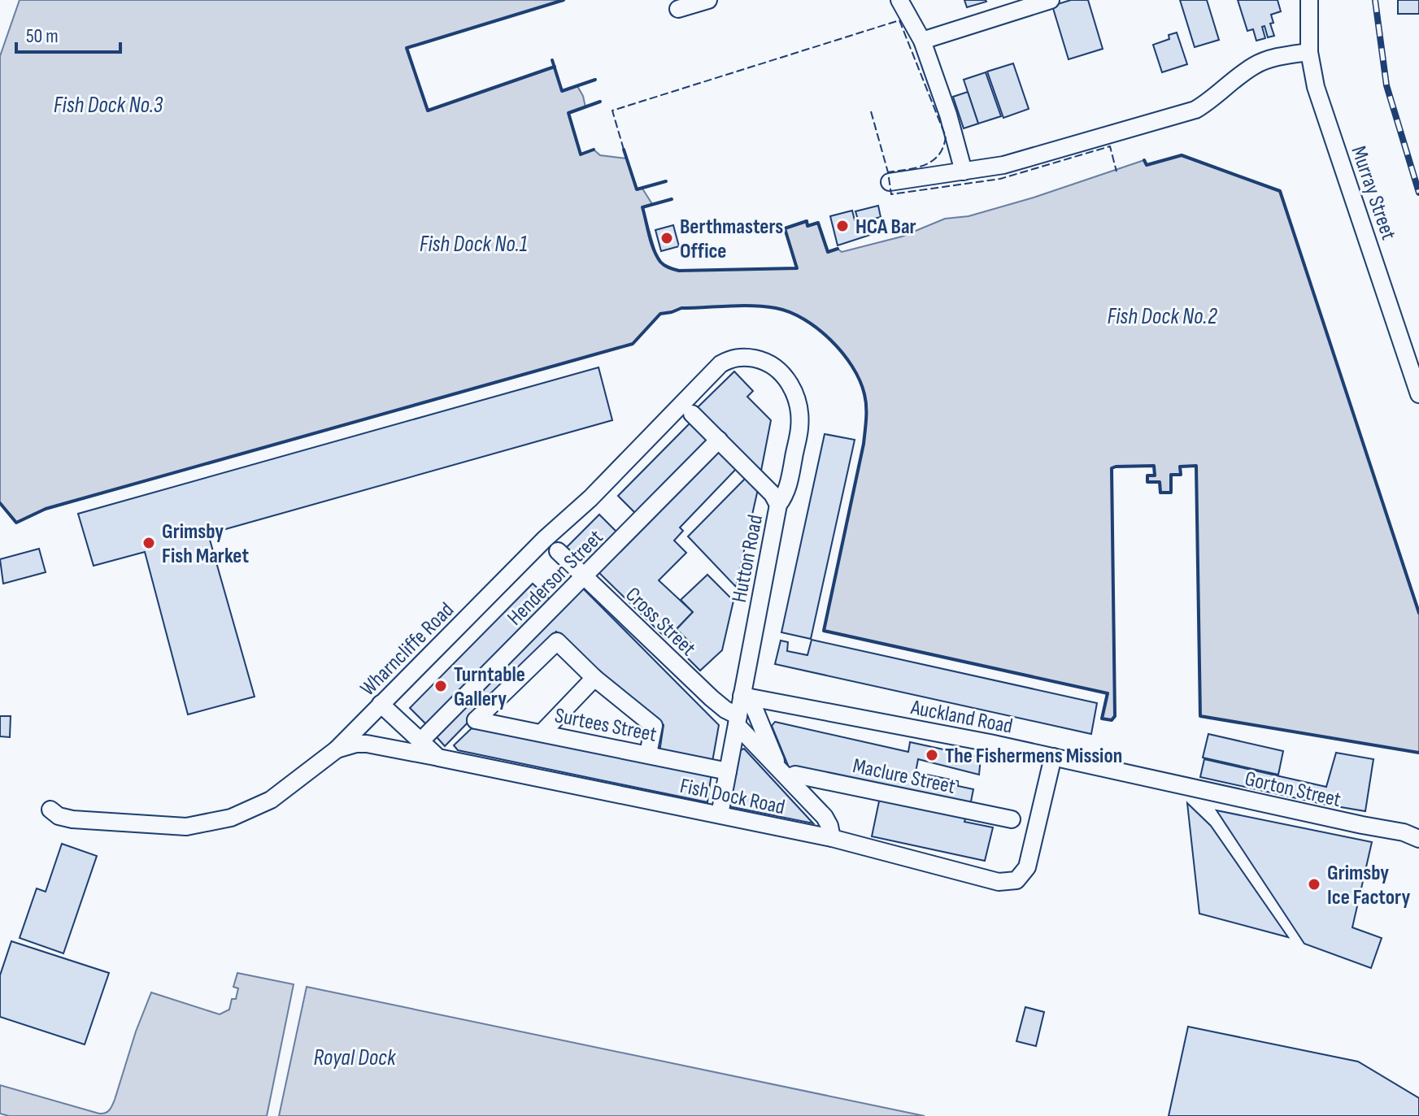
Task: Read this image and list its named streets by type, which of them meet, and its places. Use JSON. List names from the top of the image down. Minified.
{"streets":{"street":["Murray Street","Hutton Road","Henderson Street","Cross Street","Wharncliffe Road","Auckland Road","Surtees Street","Maclure Street","Gorton Street","Fish Dock Road"]},"crossings":[["Hutton Road","Cross Street"],["Hutton Road","Wharncliffe Road"],["Hutton Road","Auckland Road"],["Hutton Road","Surtees Street"],["Hutton Road","Fish Dock Road"],["Henderson Street","Cross Street"],["Henderson Street","Fish Dock Road"],["Cross Street","Auckland Road"],["Cross Street","Maclure Street"],["Cross Street","Fish Dock Road"],["Wharncliffe Road","Fish Dock Road"],["Auckland Road","Gorton Street"],["Auckland Road","Fish Dock Road"]],"water":["Fish Dock No.3","Fish Dock No.1","Fish Dock No.2","Royal Dock"],"places":["HCA Bar","Berthmasters Office","Grimsby Fish Market","Turntable Gallery","The Fishermens Mission","Grimsby Ice Factory"],"scale_bar":"50 m"}
